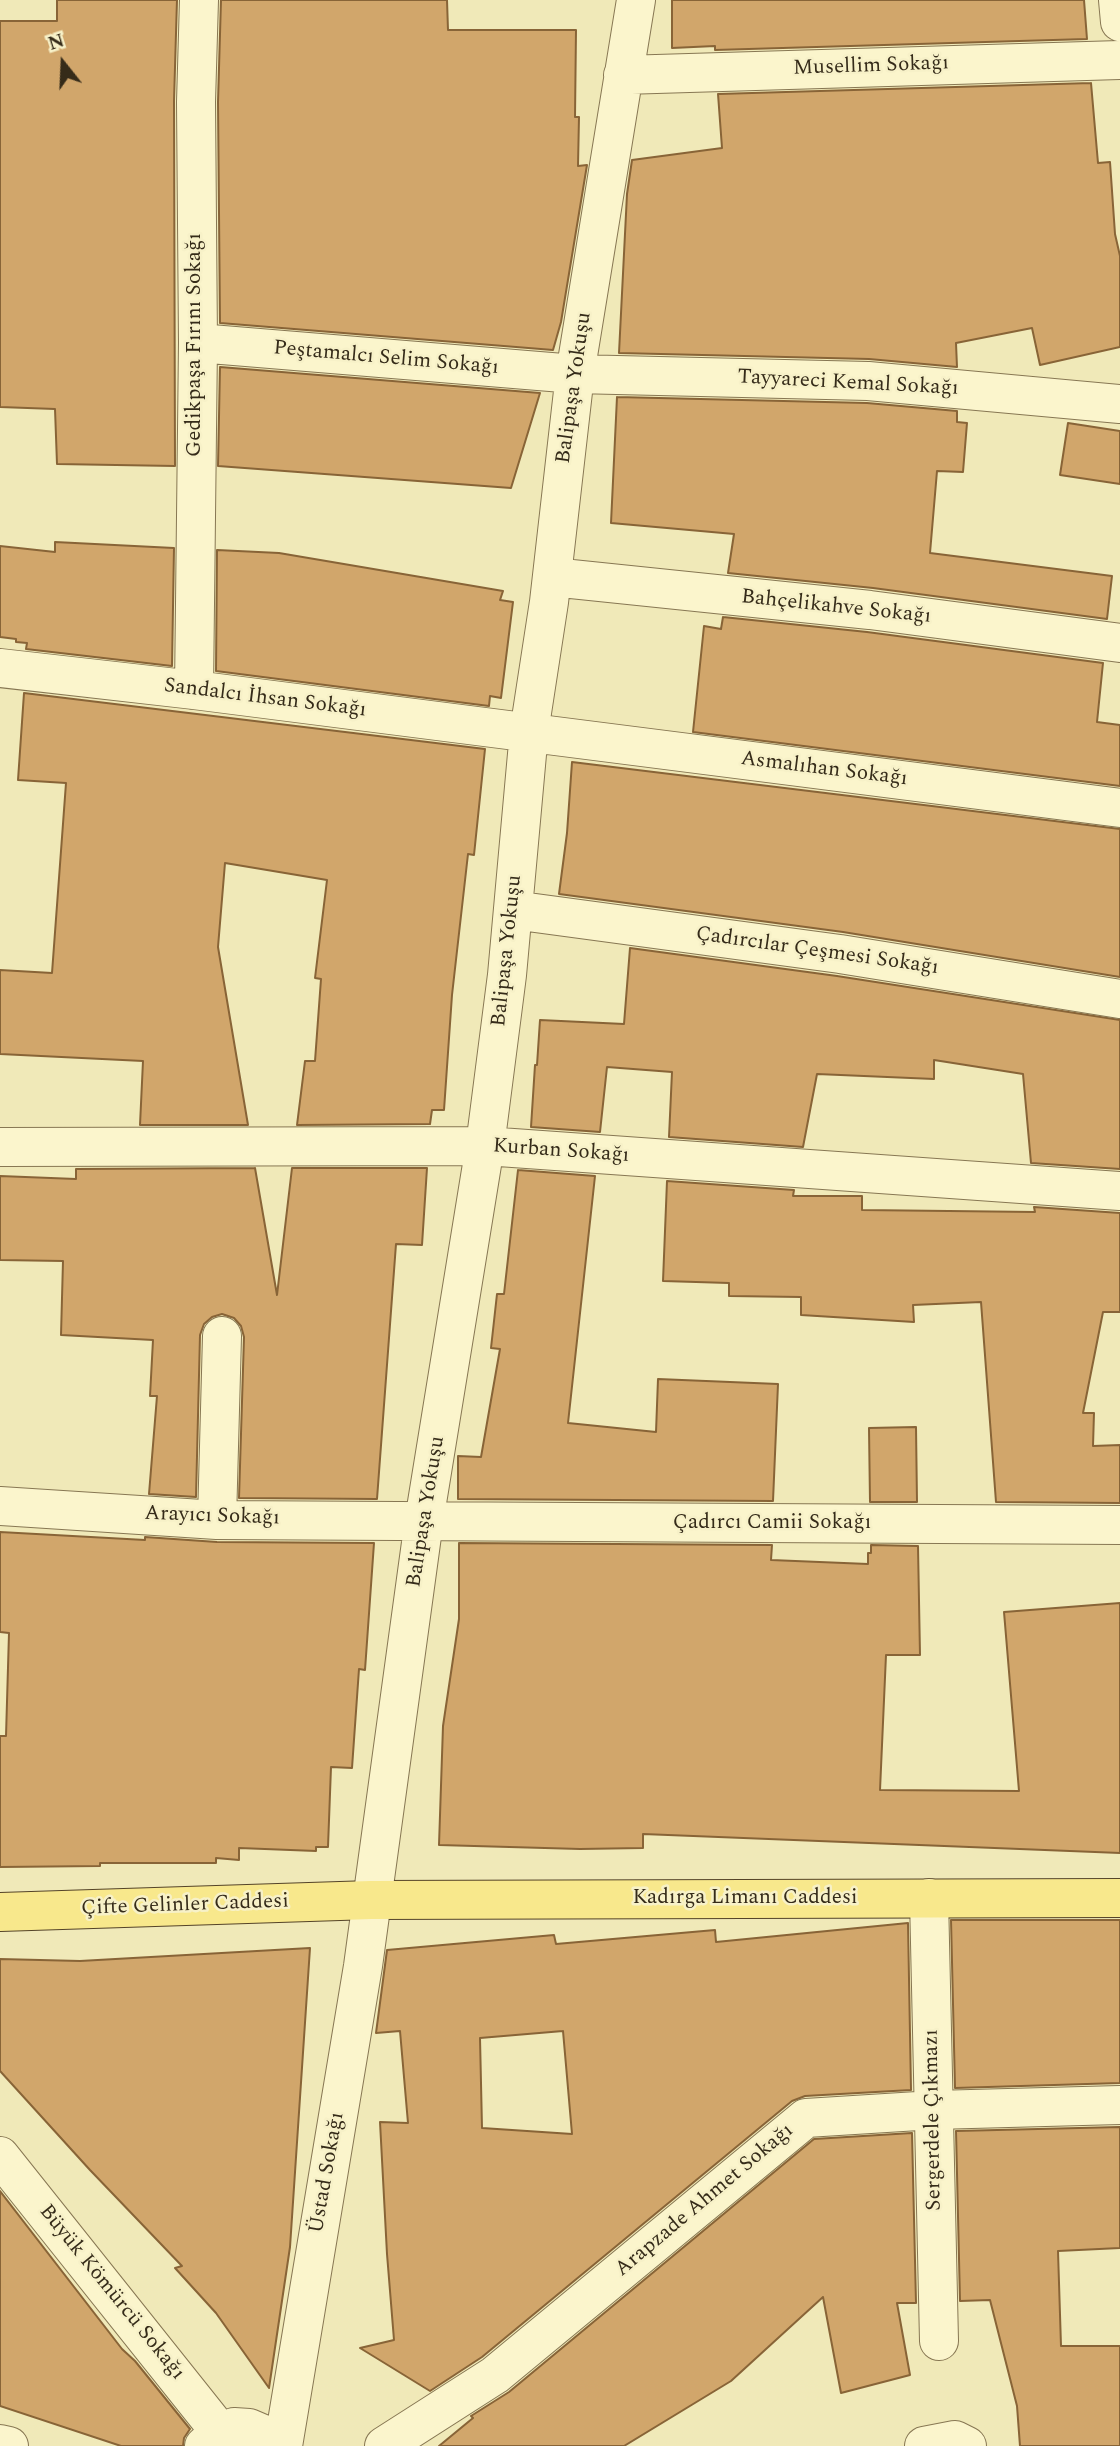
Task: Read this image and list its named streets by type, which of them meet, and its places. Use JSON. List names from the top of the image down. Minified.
{"streets":{"main road":["Kadırga Limanı Caddesi","Çifte Gelinler Caddesi"],"street":["Musellim Sokağı","Gedikpaşa Fırını Sokağı","Peştamalcı Selim Sokağı","Tayyareci Kemal Sokağı","Balipaşa Yokuşu","Bahçelikahve Sokağı","Sandalcı İhsan Sokağı","Asmalıhan Sokağı","Çadırcılar Çeşmesi Sokağı","Kurban Sokağı","Arayıcı Sokağı","Çadırcı Camii Sokağı","Sergerdele Çıkmazı","Üstad Sokağı","Arapzade Ahmet Sokağı","Büyük Kömürcü Sokağı"]},"crossings":[["Musellim Sokağı","Balipaşa Yokuşu"],["Gedikpaşa Fırını Sokağı","Peştamalcı Selim Sokağı"],["Gedikpaşa Fırını Sokağı","Sandalcı İhsan Sokağı"],["Peştamalcı Selim Sokağı","Tayyareci Kemal Sokağı"],["Peştamalcı Selim Sokağı","Balipaşa Yokuşu"],["Tayyareci Kemal Sokağı","Balipaşa Yokuşu"],["Balipaşa Yokuşu","Bahçelikahve Sokağı"],["Balipaşa Yokuşu","Sandalcı İhsan Sokağı"],["Balipaşa Yokuşu","Asmalıhan Sokağı"],["Balipaşa Yokuşu","Çadırcılar Çeşmesi Sokağı"],["Balipaşa Yokuşu","Kurban Sokağı"],["Balipaşa Yokuşu","Arayıcı Sokağı"],["Balipaşa Yokuşu","Çadırcı Camii Sokağı"],["Balipaşa Yokuşu","Kadırga Limanı Caddesi"],["Balipaşa Yokuşu","Çifte Gelinler Caddesi"],["Balipaşa Yokuşu","Üstad Sokağı"],["Sandalcı İhsan Sokağı","Asmalıhan Sokağı"],["Arayıcı Sokağı","Çadırcı Camii Sokağı"],["Kadırga Limanı Caddesi","Çifte Gelinler Caddesi"],["Kadırga Limanı Caddesi","Sergerdele Çıkmazı"],["Kadırga Limanı Caddesi","Üstad Sokağı"],["Çifte Gelinler Caddesi","Üstad Sokağı"],["Sergerdele Çıkmazı","Arapzade Ahmet Sokağı"]],"north":"top"}
